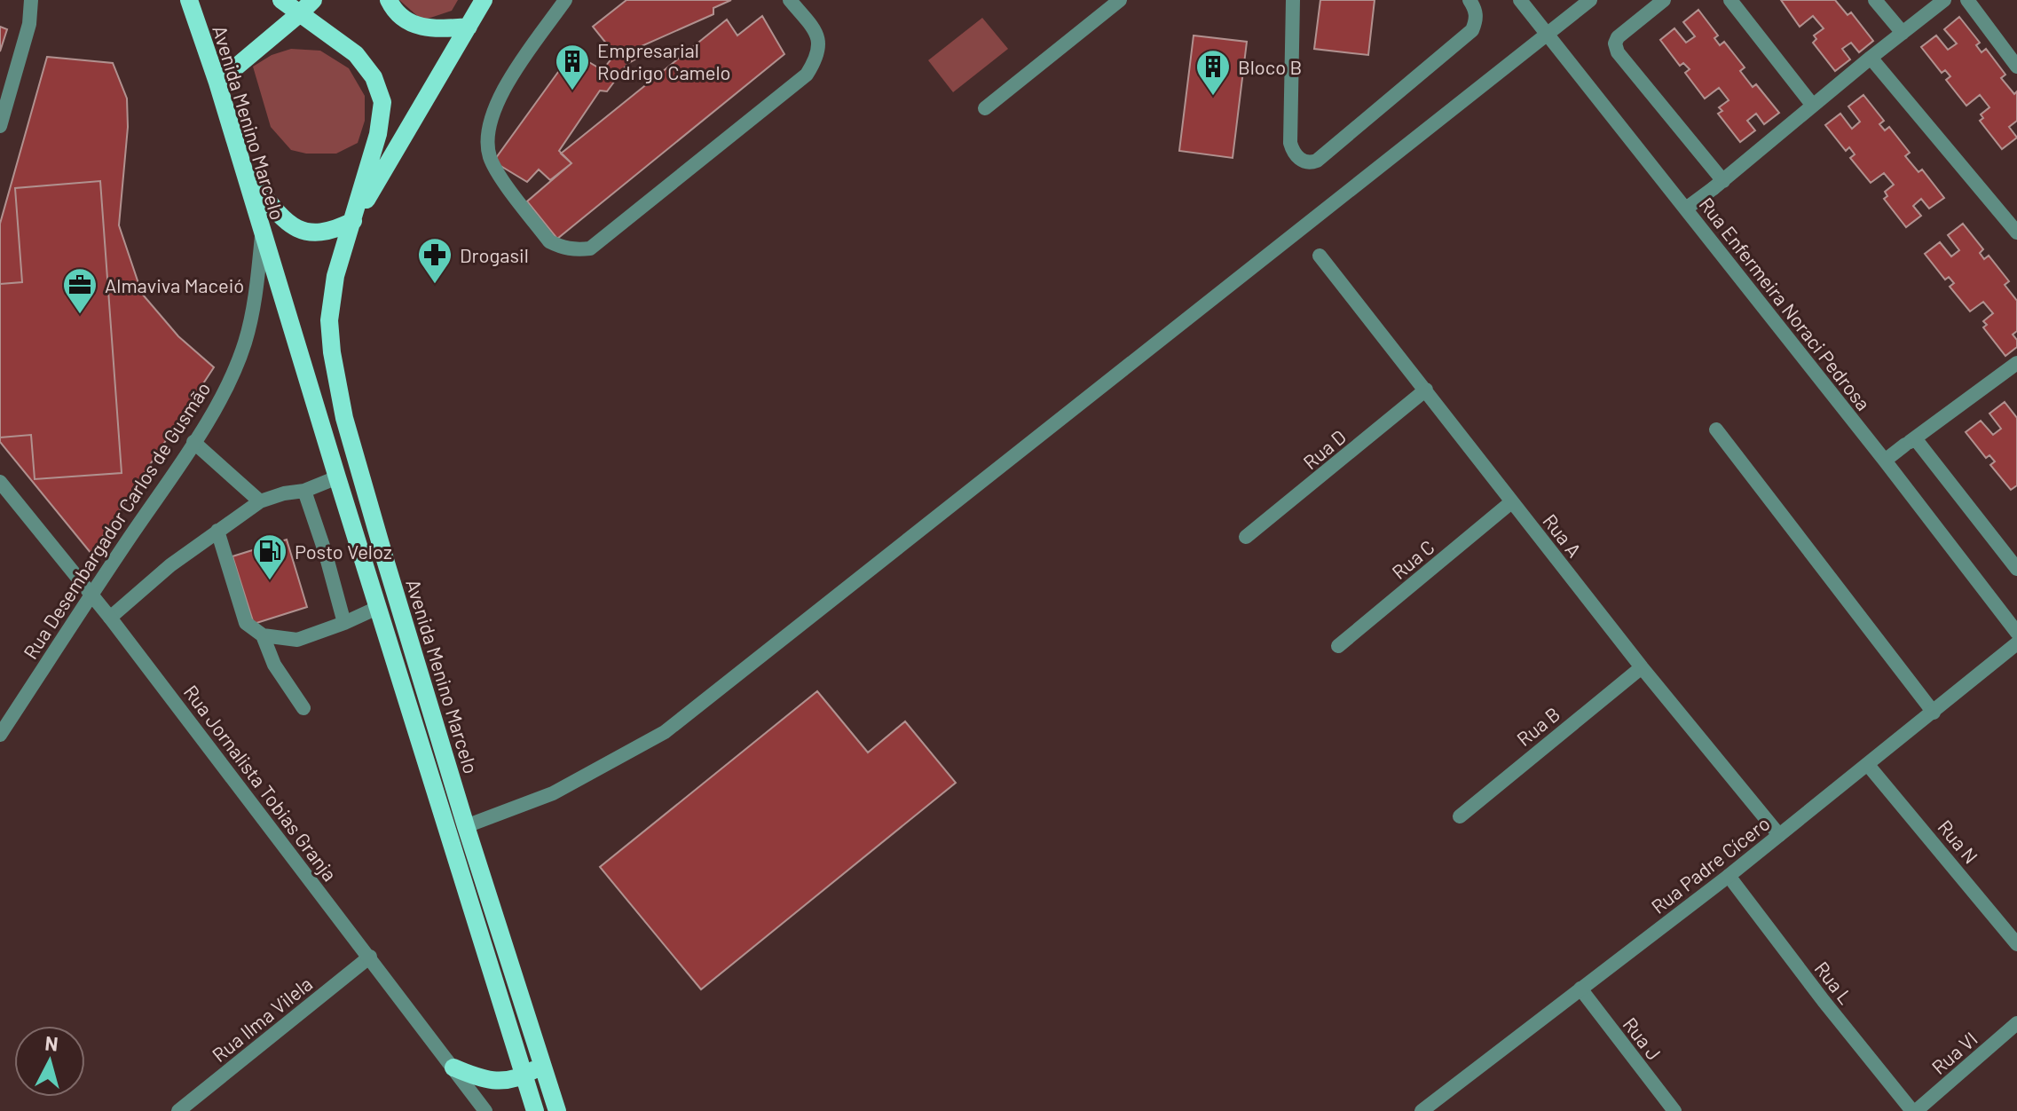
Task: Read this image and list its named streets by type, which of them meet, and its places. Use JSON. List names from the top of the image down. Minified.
{"streets":{"main road":["Avenida Menino Marcelo"],"street":["Rua Enfermeira Noraci Pedrosa","Rua D","Rua Desembargador Carlos de Gusmão","Rua A","Rua C","Rua B","Rua Jornalista Tobias Granja","Rua N","Rua Padre Cícero","Rua L","Rua Ilma Vilela","Rua J","Rua VI"]},"crossings":[["Avenida Menino Marcelo","Rua Desembargador Carlos de Gusmão"],["Rua D","Rua A"],["Rua Desembargador Carlos de Gusmão","Rua Jornalista Tobias Granja"],["Rua A","Rua C"],["Rua A","Rua B"],["Rua A","Rua Padre Cícero"],["Rua Jornalista Tobias Granja","Rua Ilma Vilela"],["Rua N","Rua Padre Cícero"],["Rua Padre Cícero","Rua L"],["Rua Padre Cícero","Rua J"],["Rua L","Rua VI"]],"places":{"building":["Empresarial Rodrigo Camelo","Bloco B"],"pharmacy":["Drogasil"],"office":["Almaviva Maceió"],"fuel station":["Posto Veloz"]},"north":"top"}
